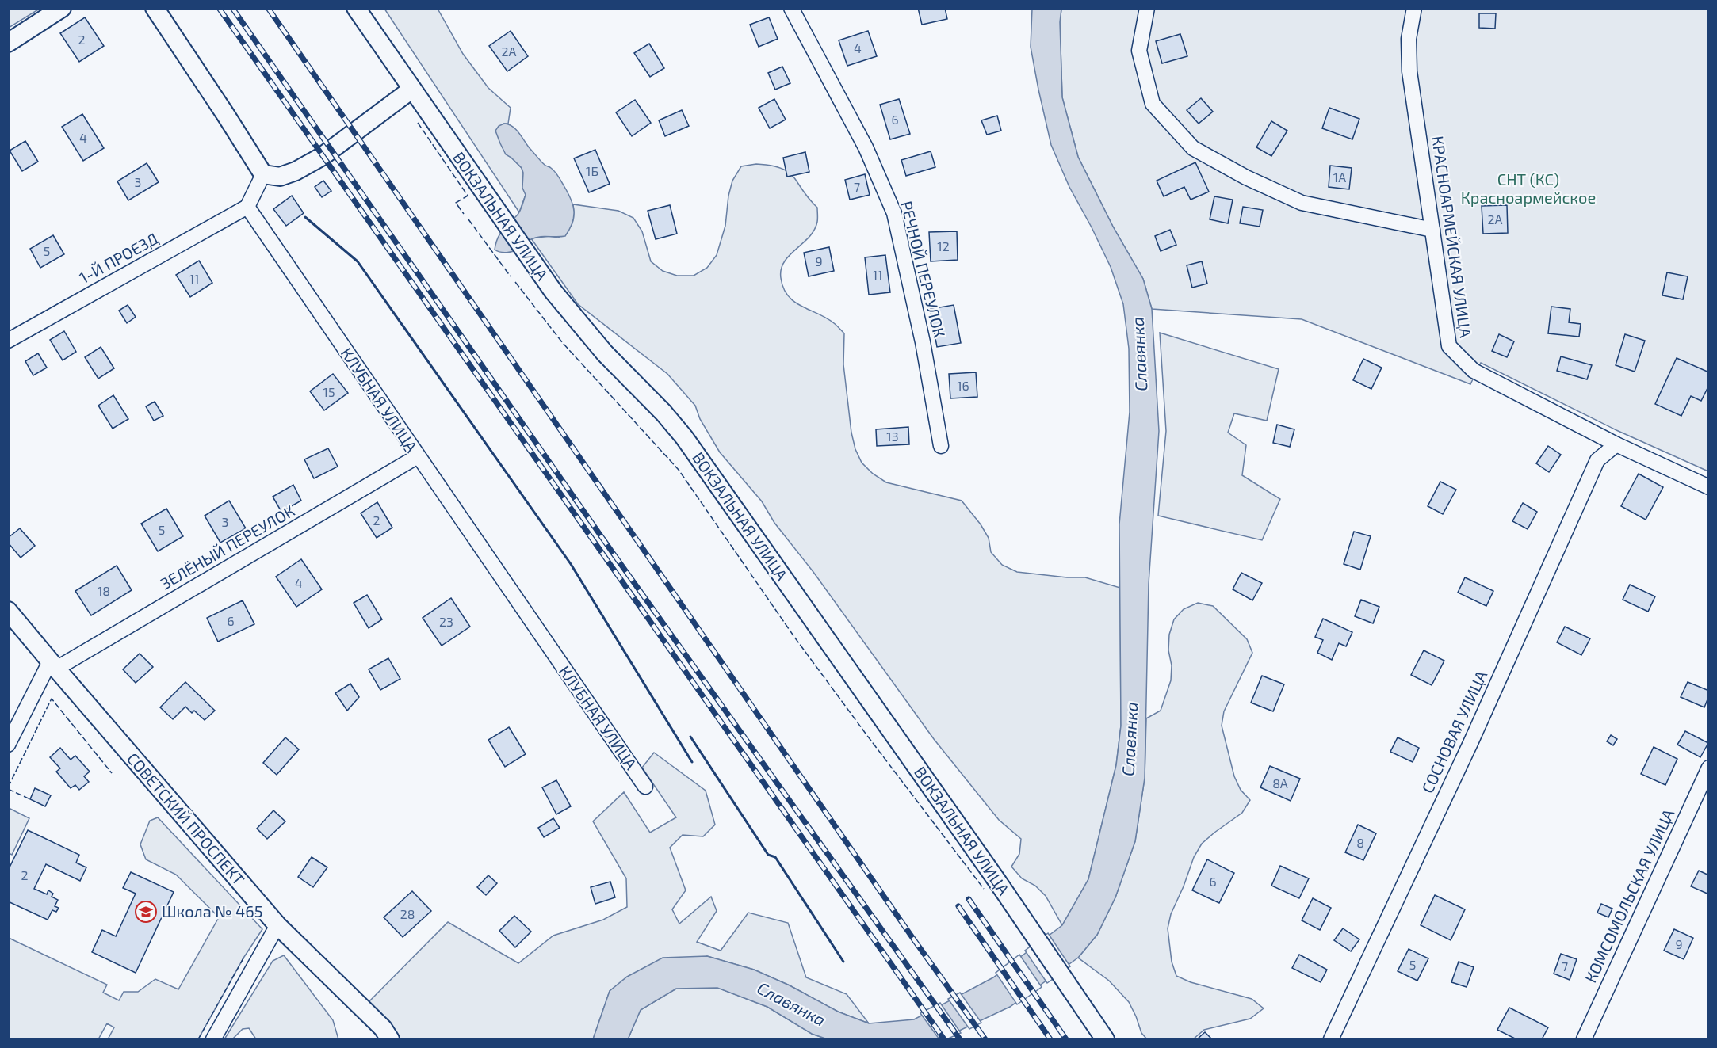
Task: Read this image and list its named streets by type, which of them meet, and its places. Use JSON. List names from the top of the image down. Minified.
{"streets":{"street":["ВОКЗАЛЬНАЯ УЛИЦА","КРАСНОАРМЕЙСКАЯ УЛИЦА","1-Й ПРОЕЗД","РЕЧНОЙ ПЕРЕУЛОК","КЛУБНАЯ УЛИЦА","ЗЕЛЁНЫЙ ПЕРЕУЛОК","СОСНОВАЯ УЛИЦА","СОВЕТСКИЙ ПРОСПЕКТ","КОМСОМОЛЬСКАЯ УЛИЦА"]},"crossings":[["КРАСНОАРМЕЙСКАЯ УЛИЦА","СОСНОВАЯ УЛИЦА"],["1-Й ПРОЕЗД","КЛУБНАЯ УЛИЦА"],["КЛУБНАЯ УЛИЦА","ЗЕЛЁНЫЙ ПЕРЕУЛОК"],["ЗЕЛЁНЫЙ ПЕРЕУЛОК","СОВЕТСКИЙ ПРОСПЕКТ"]],"water":["Славянка"],"parks":["СНТ (КС) Красноармейское"],"places":{"school or university":["Школа № 465"]},"house_numbers":["2","4","2А","6","4","1Б","1А","3","7","2А","12","5","9","11","11","16","15","13","2","3","5","4","18","6","23","8А","8","2","6","28","9","5","7"]}
